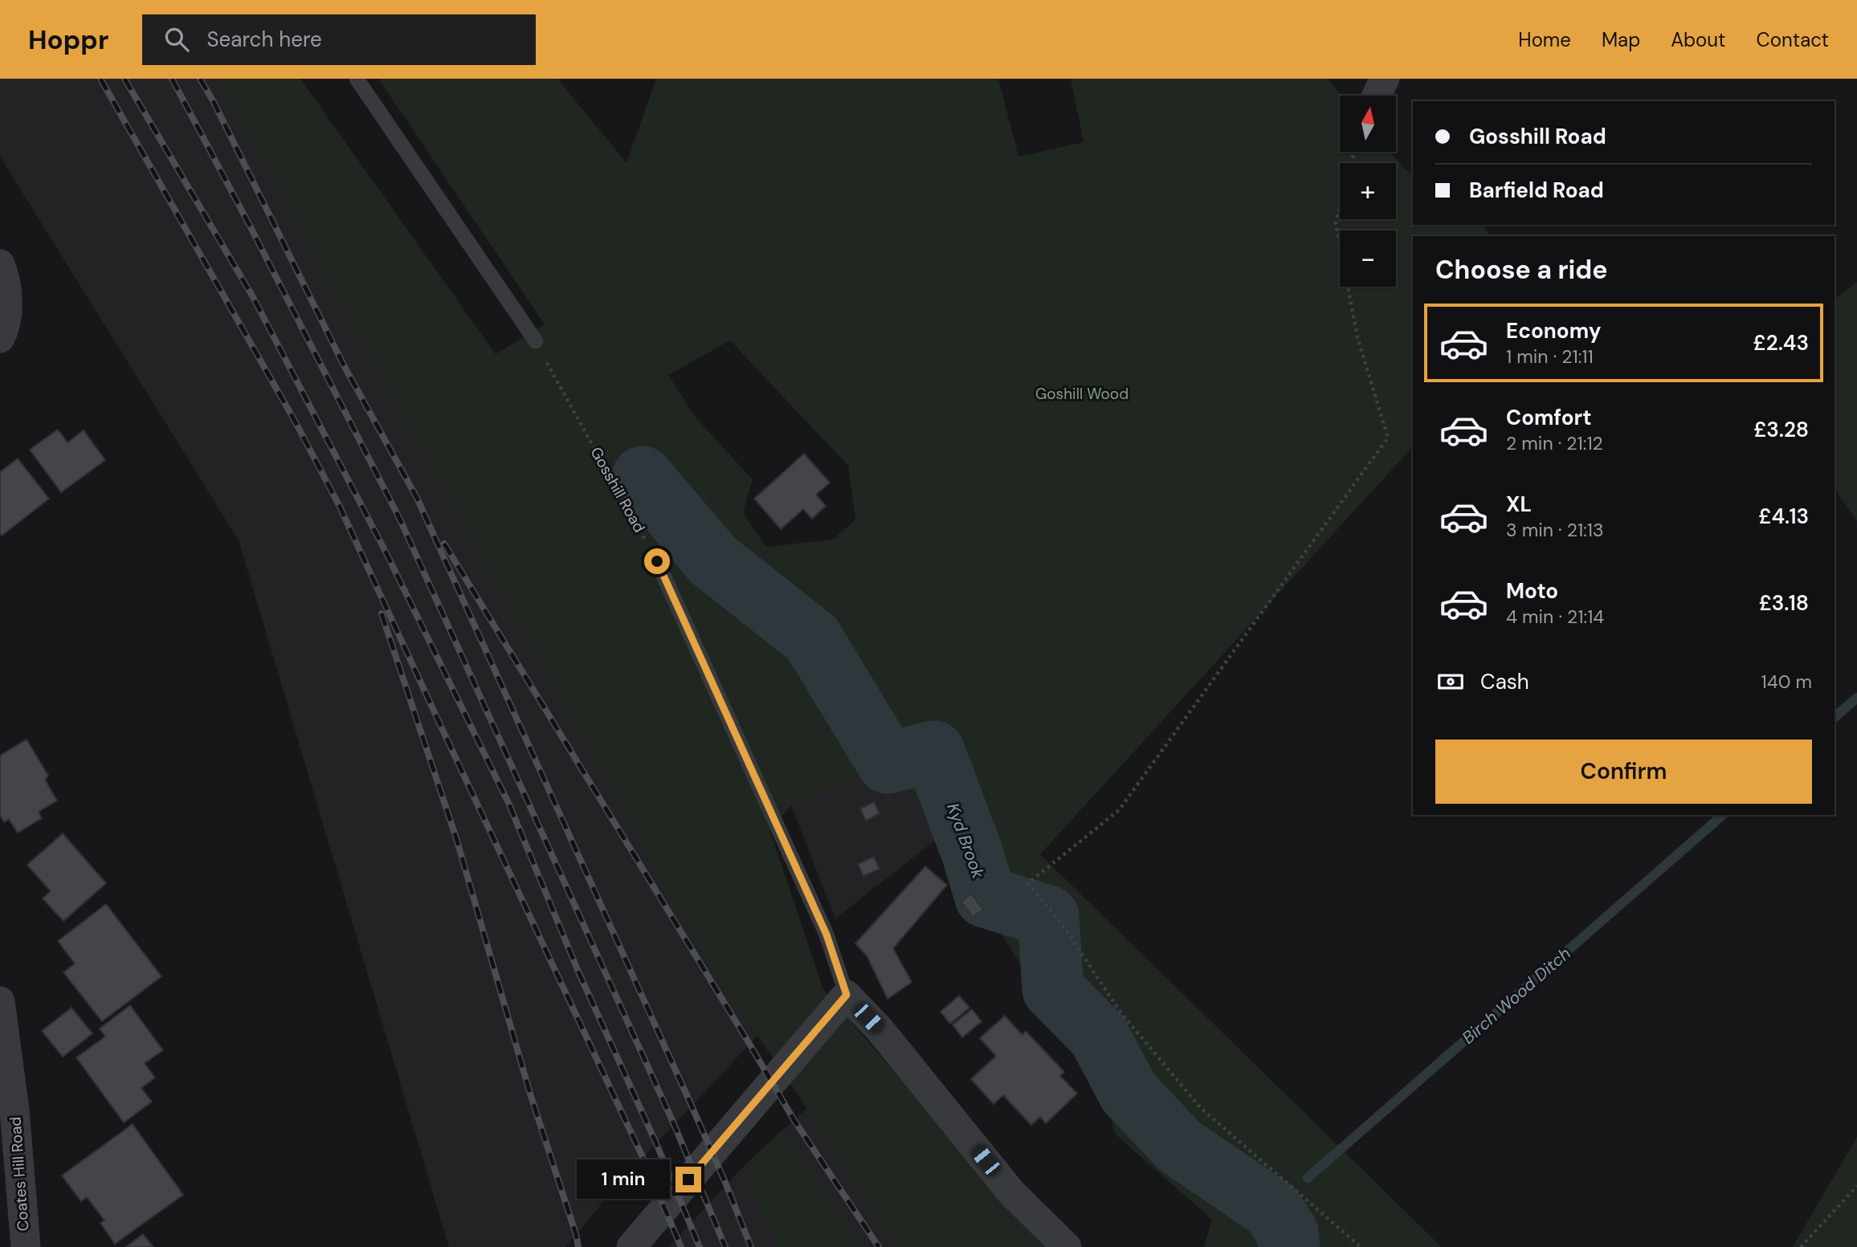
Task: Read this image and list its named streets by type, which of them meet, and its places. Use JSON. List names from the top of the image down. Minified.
{"streets":{"street":["Coates Hill Road"],"path":["Gosshill Road"]},"water":["Kyd Brook","Birch Wood Ditch"],"parks":["Goshill Wood"],"north":"top","page":{"header":"Hoppr","search":"Search here","nav":["Home","Map","About","Contact"],"map_buttons":["+","−"],"banner":["Gosshill Road","Barfield Road"],"heading":"Choose a ride","list":[{"name":"Economy","note":"1 min · 21:11","value":"£2.43"},{"name":"Comfort","note":"2 min · 21:12","value":"£3.28"},{"name":"XL","note":"3 min · 21:13","value":"£4.13"},{"name":"Moto","note":"4 min · 21:14","value":"£3.18"}],"pay":["Cash","140 m"],"buttons":"Confirm","bubble":"1 min"}}
